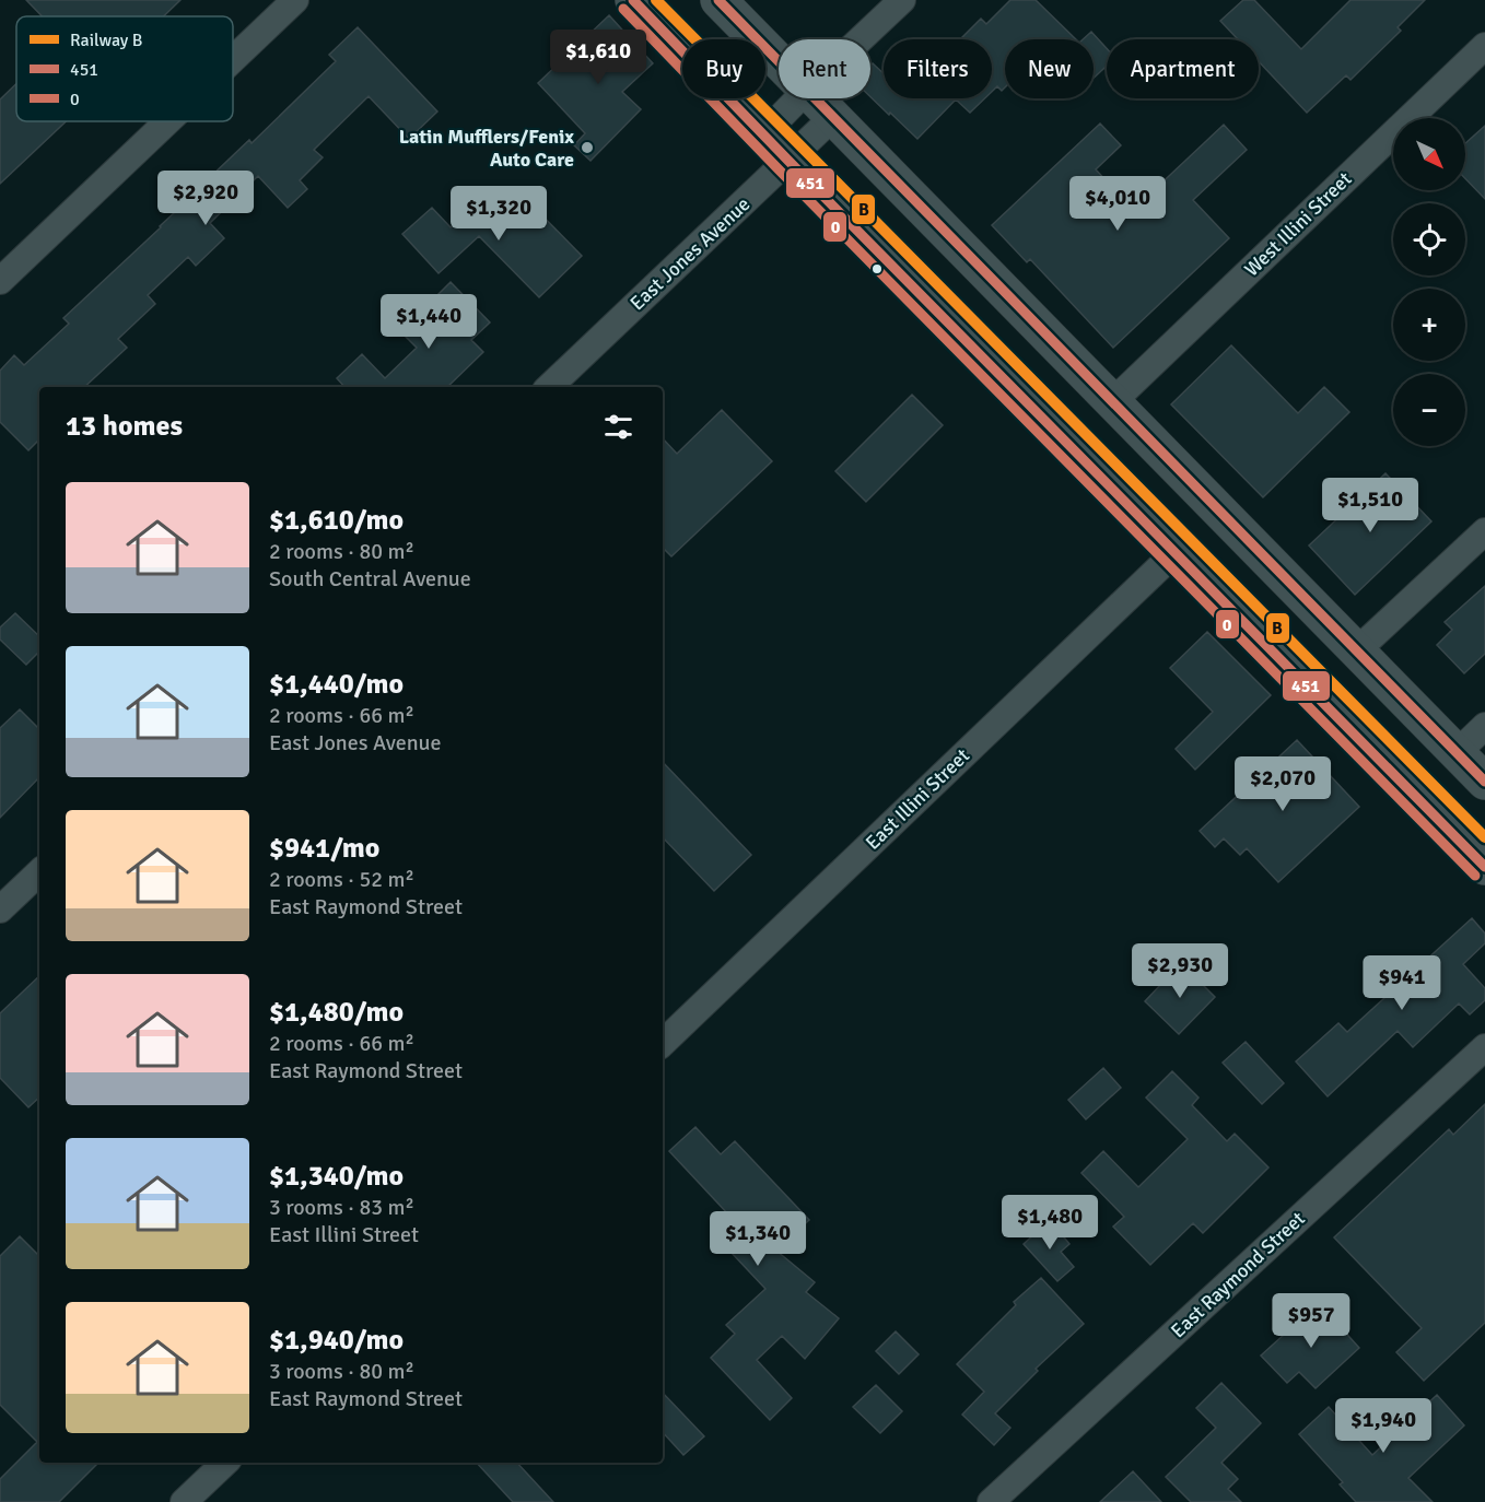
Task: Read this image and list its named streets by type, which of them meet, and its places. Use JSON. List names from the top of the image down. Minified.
{"streets":{"street":["West Illini Street","East Jones Avenue","East Illini Street","East Raymond Street"]},"places":["Latin Mufflers/Fenix Auto Care"],"lines":["rail line B","transit line 451","transit line 0"],"legend":["Railway B","451","0"],"north":"bottom right","page":{"price":["$1,610","$2,920","$4,010","$1,320","$1,440","$1,510","$2,070","$2,930","$941","$1,480","$1,340","$957","$1,940"],"chip":["Buy","Rent","Filters","New","Apartment"],"map_buttons":["+","−"],"heading":"13 homes","list":[{"name":"$1,610/mo","note":"2 rooms · 80 m² · South Central Avenue"},{"name":"$1,440/mo","note":"2 rooms · 66 m² · East Jones Avenue"},{"name":"$941/mo","note":"2 rooms · 52 m² · East Raymond Street"},{"name":"$1,480/mo","note":"2 rooms · 66 m² · East Raymond Street"},{"name":"$1,340/mo","note":"3 rooms · 83 m² · East Illini Street"},{"name":"$1,940/mo","note":"3 rooms · 80 m² · East Raymond Street"}]}}
